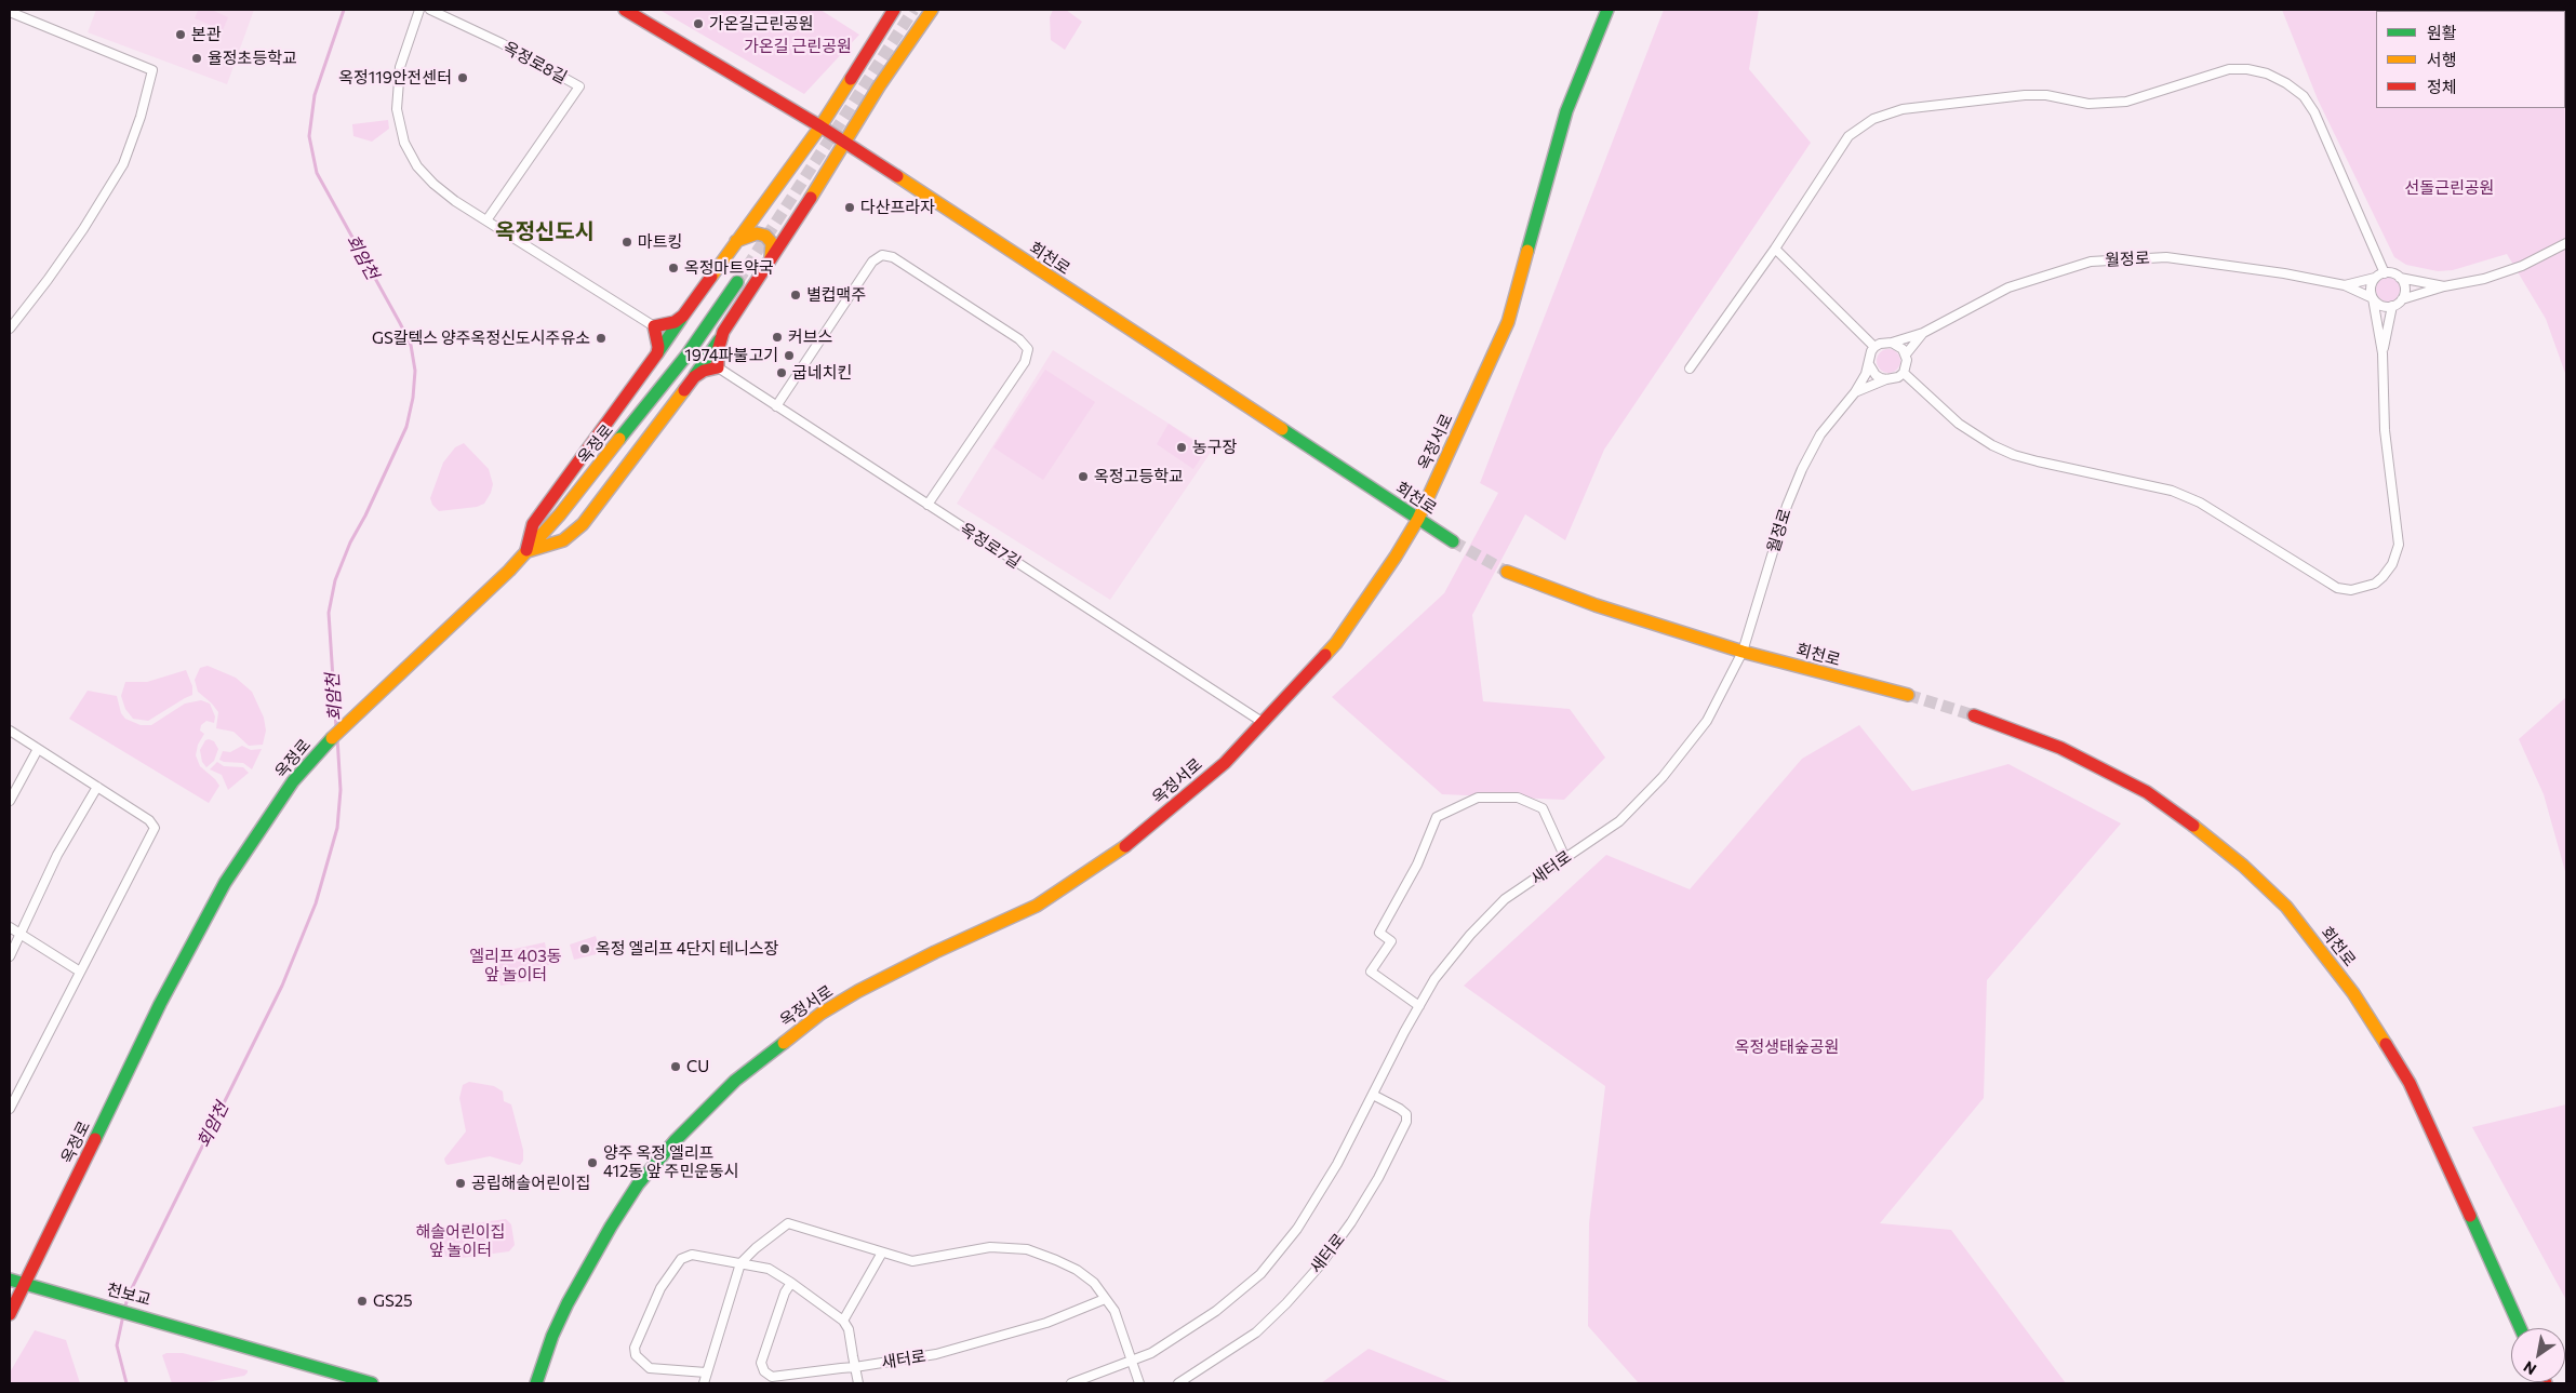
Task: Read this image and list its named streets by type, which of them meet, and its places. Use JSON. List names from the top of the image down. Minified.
{"streets":{"main road":["회천로","옥정서로","옥정로","천보교"],"street":["옥정로8길","월정로","옥정로7길","새터로"]},"crossings":[["회천로","월정로"],["회천로","옥정서로"],["회천로","새터로"],["월정로","새터로"],["옥정서로","옥정로7길"],["옥정로","천보교"]],"districts":["옥정신도시"],"water":["회암천"],"parks":["가온길 근린공원","선돌근린공원","엘리프 403동 앞 놀이터","옥정생태숲공원","해솔어린이집 앞 놀이터"],"places":["가온길근린공원","본관","율정초등학교","옥정119안전센터","다산프라자","마트킹","옥정마트약국","별컵맥주","커브스","GS칼텍스 양주옥정신도시주유소","1974파불고기","굽네치킨","농구장","옥정고등학교","옥정 엘리프 4단지 테니스장","CU","양주 옥정 엘리프 412동 앞 주민운동시","공립해솔어린이집","GS25"],"legend":["원활","서행","정체"],"north":"bottom left"}
